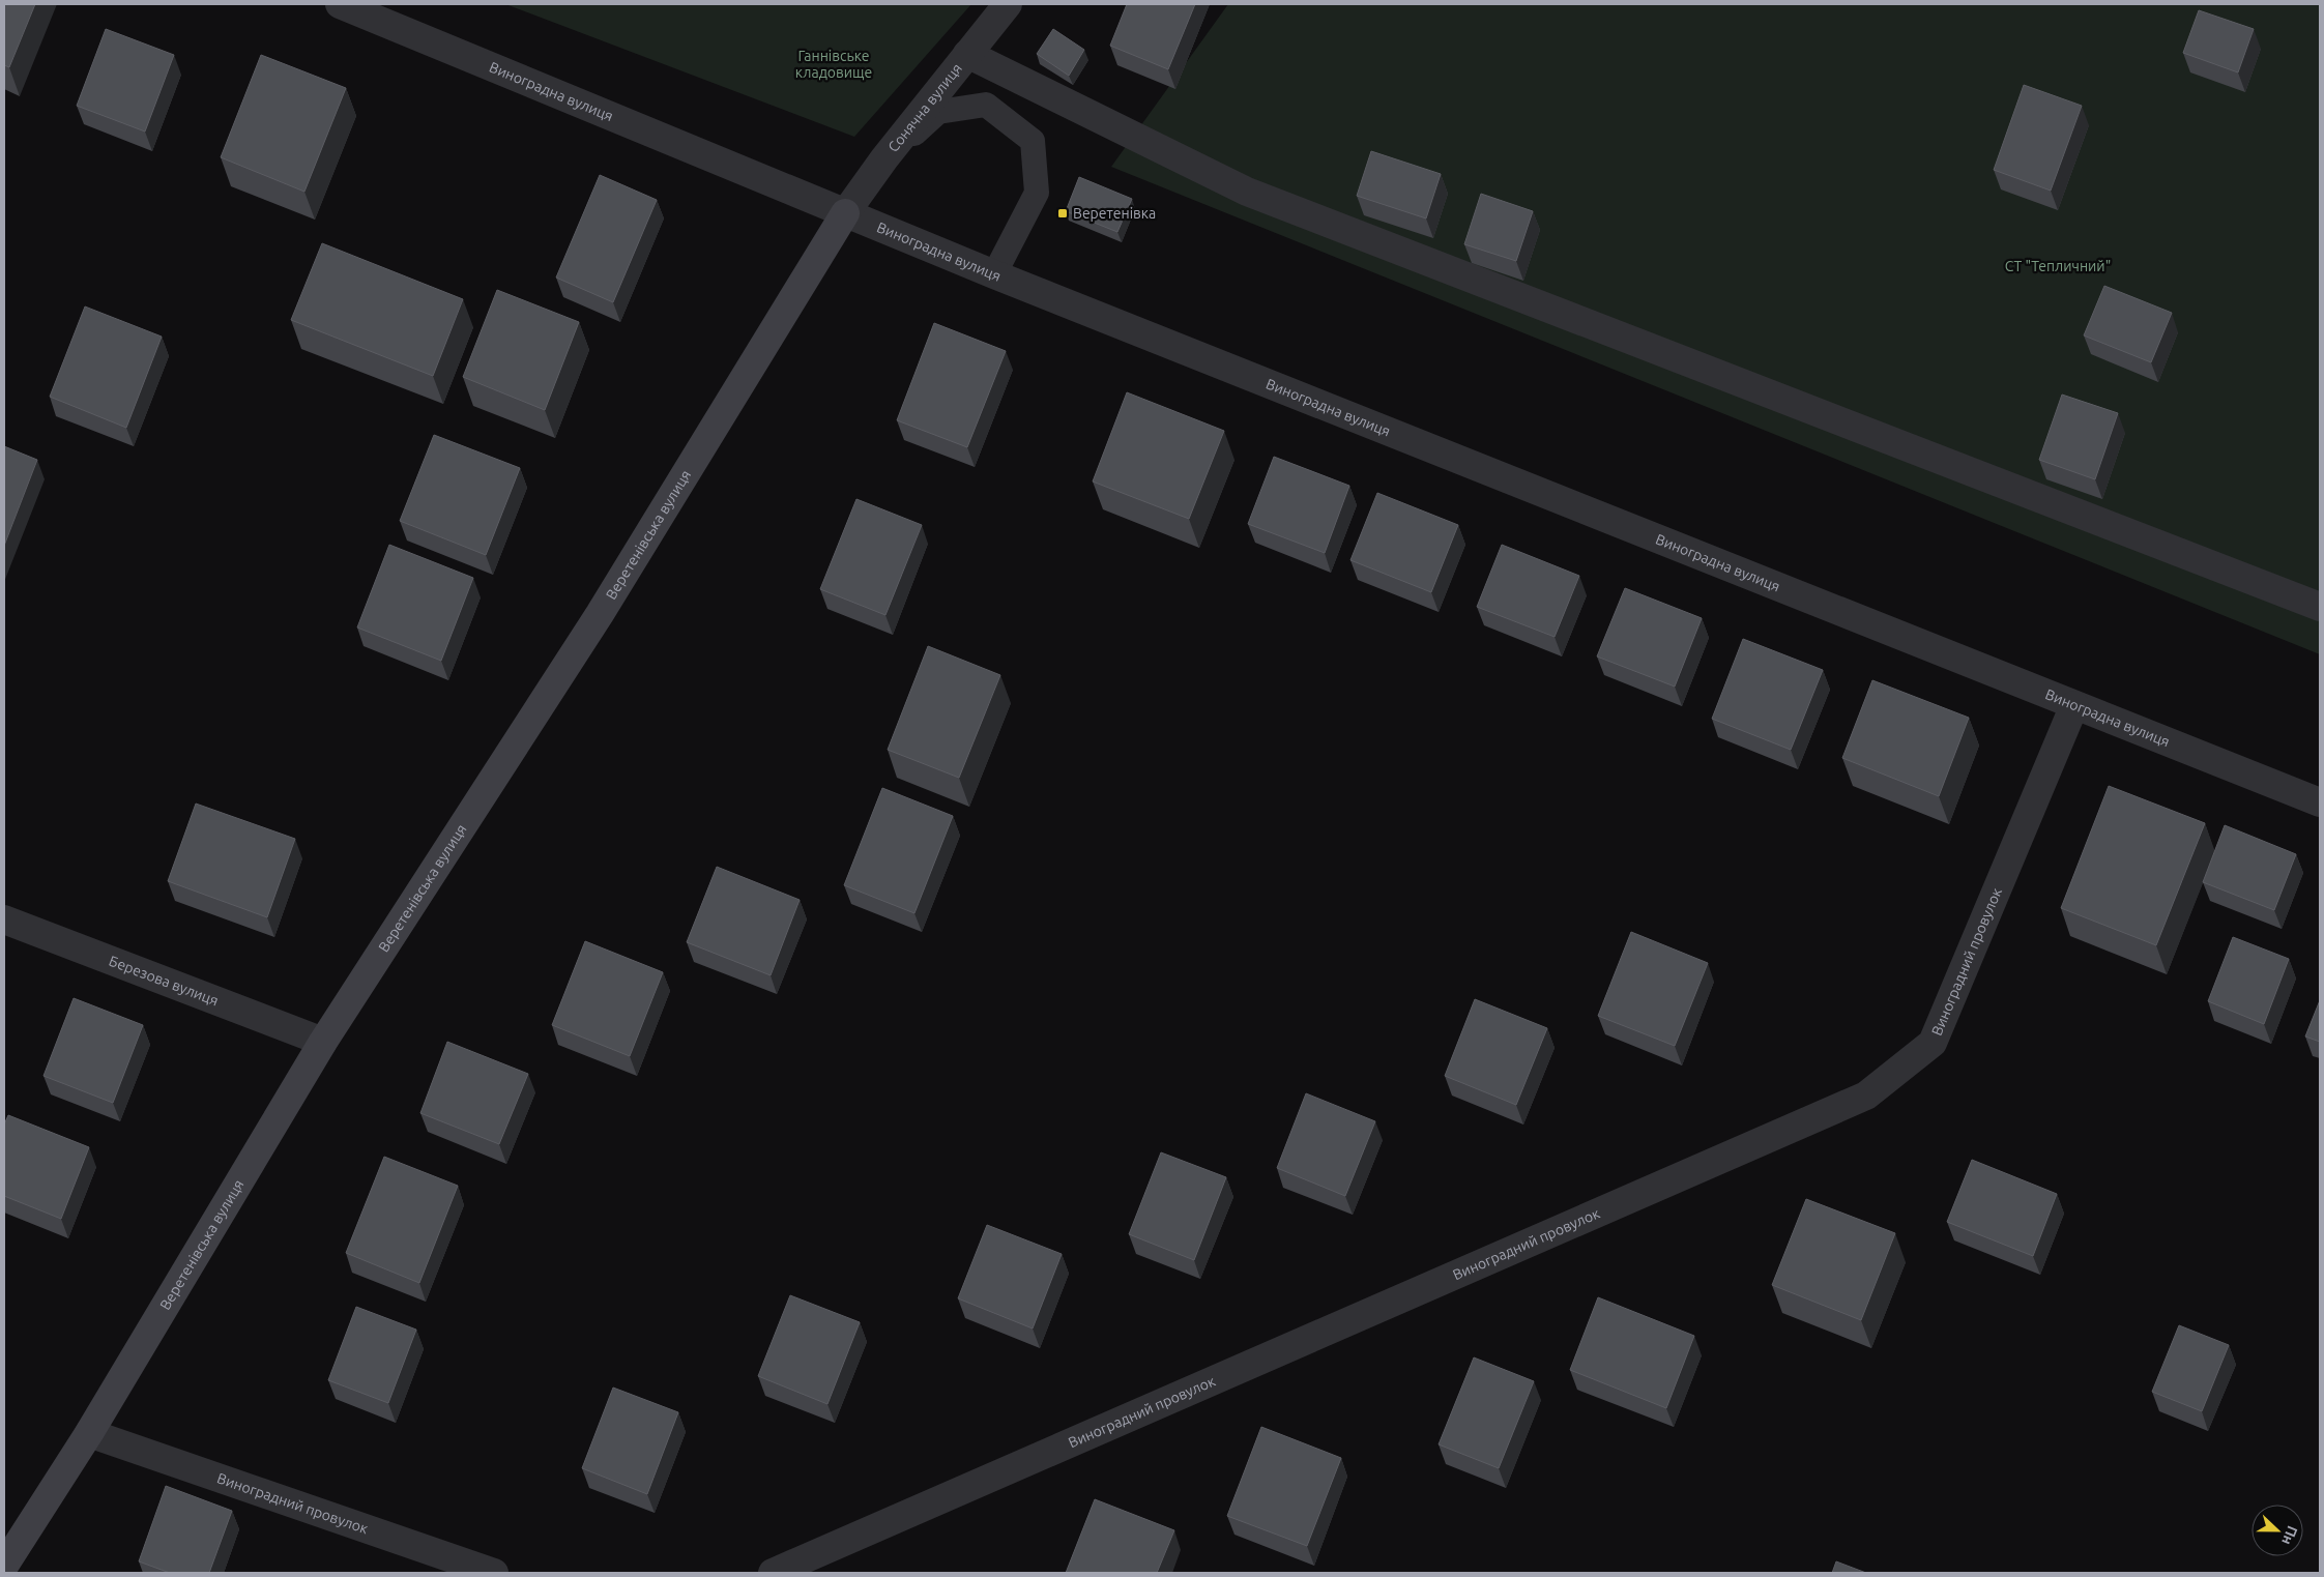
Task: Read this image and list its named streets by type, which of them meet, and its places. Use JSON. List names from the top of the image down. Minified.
{"streets":{"street":["Виноградна вулиця","Сонячна вулиця","Веретенівська вулиця","Виноградний провулок","Березова вулиця"]},"crossings":[["Виноградна вулиця","Сонячна вулиця"],["Виноградна вулиця","Веретенівська вулиця"],["Виноградна вулиця","Виноградний провулок"],["Сонячна вулиця","Веретенівська вулиця"],["Веретенівська вулиця","Виноградний провулок"],["Веретенівська вулиця","Березова вулиця"]],"parks":["Ганнівське кладовище","СТ \"Тепличний\""],"places":{"transit":["Веретенівка"]},"north":"right"}
